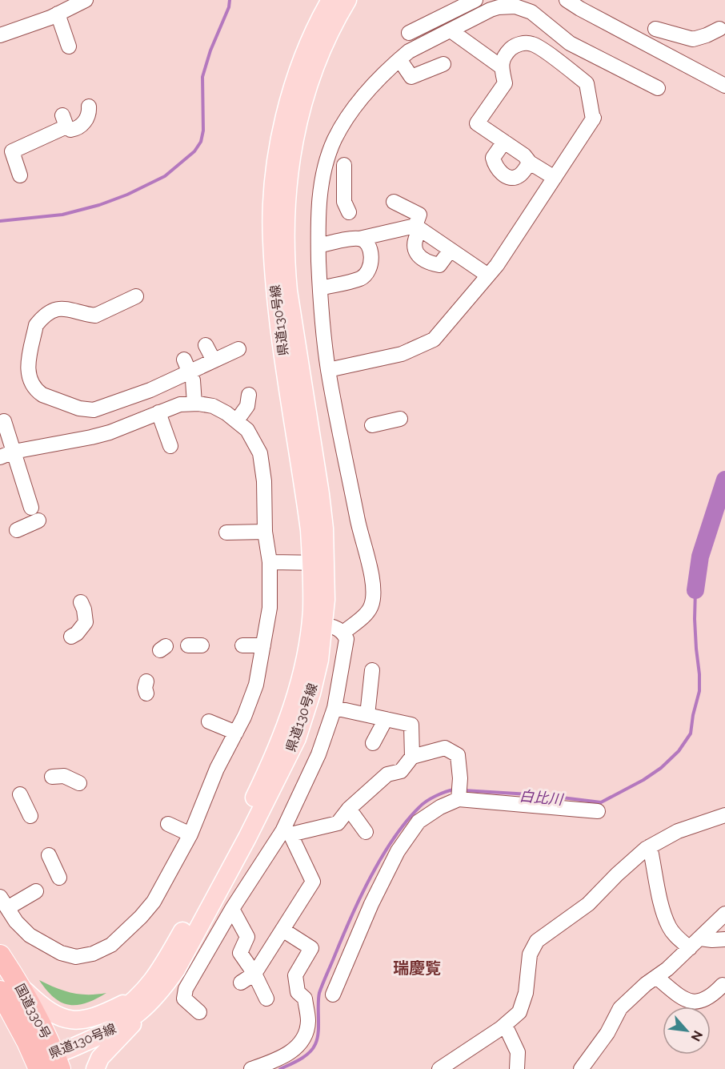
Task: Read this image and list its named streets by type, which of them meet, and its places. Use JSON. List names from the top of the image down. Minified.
{"streets":{"highway":["国道330号"],"main road":["県道130号線"]},"crossings":[["県道130号線","国道330号"]],"districts":["瑞慶覧"],"water":["白比川"],"north":"bottom right"}
